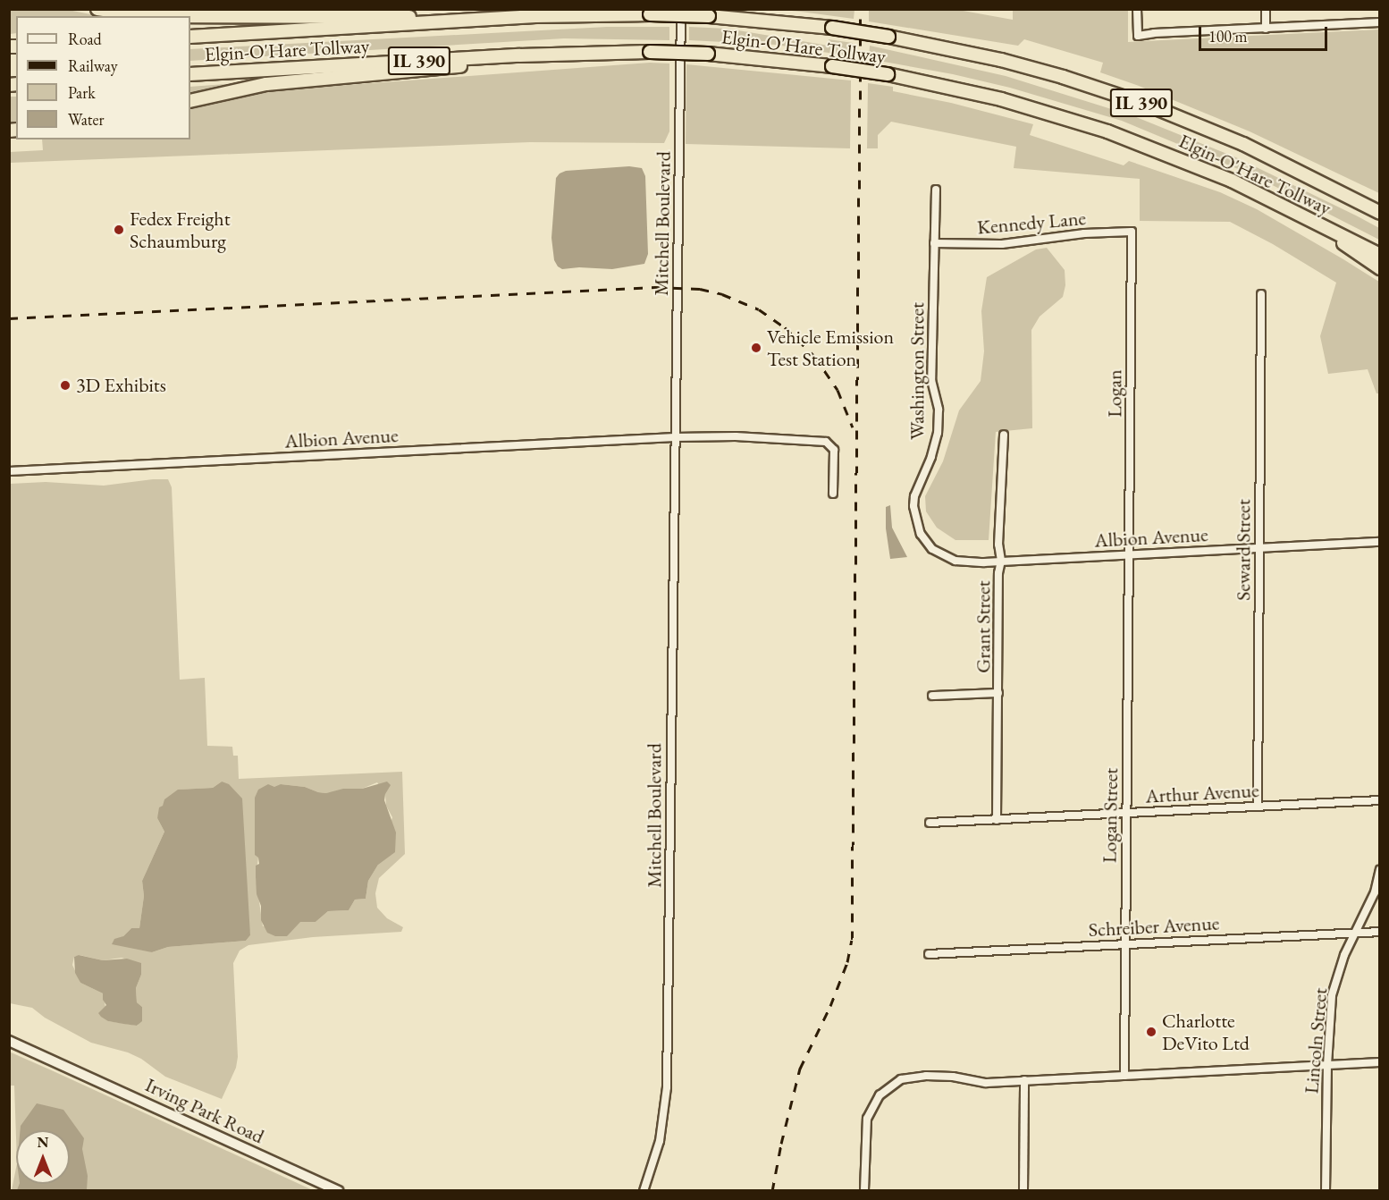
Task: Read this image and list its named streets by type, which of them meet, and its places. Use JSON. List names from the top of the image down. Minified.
{"streets":{"highway":["Elgin-O'Hare Tollway","IL 390"],"main road":["Irving Park Road"],"street":["Kennedy Lane","Mitchell Boulevard","Washington Street","Logan","Albion Avenue","Seward Street","Grant Street","Arthur Avenue","Logan Street","Schreiber Avenue","Lincoln Street"]},"crossings":[["Kennedy Lane","Washington Street"],["Kennedy Lane","Logan"],["Mitchell Boulevard","Albion Avenue"],["Washington Street","Albion Avenue"],["Logan","Albion Avenue"],["Logan","Logan Street"],["Albion Avenue","Seward Street"],["Albion Avenue","Grant Street"],["Albion Avenue","Logan Street"],["Seward Street","Arthur Avenue"],["Grant Street","Arthur Avenue"],["Arthur Avenue","Logan Street"],["Logan Street","Schreiber Avenue"],["Schreiber Avenue","Lincoln Street"]],"places":["Fedex Freight Schaumburg","Vehicle Emission Test Station","3D Exhibits","Charlotte DeVito Ltd"],"legend":["Road","Railway","Park","Water"],"scale_bar":"100 m","north":"top"}
